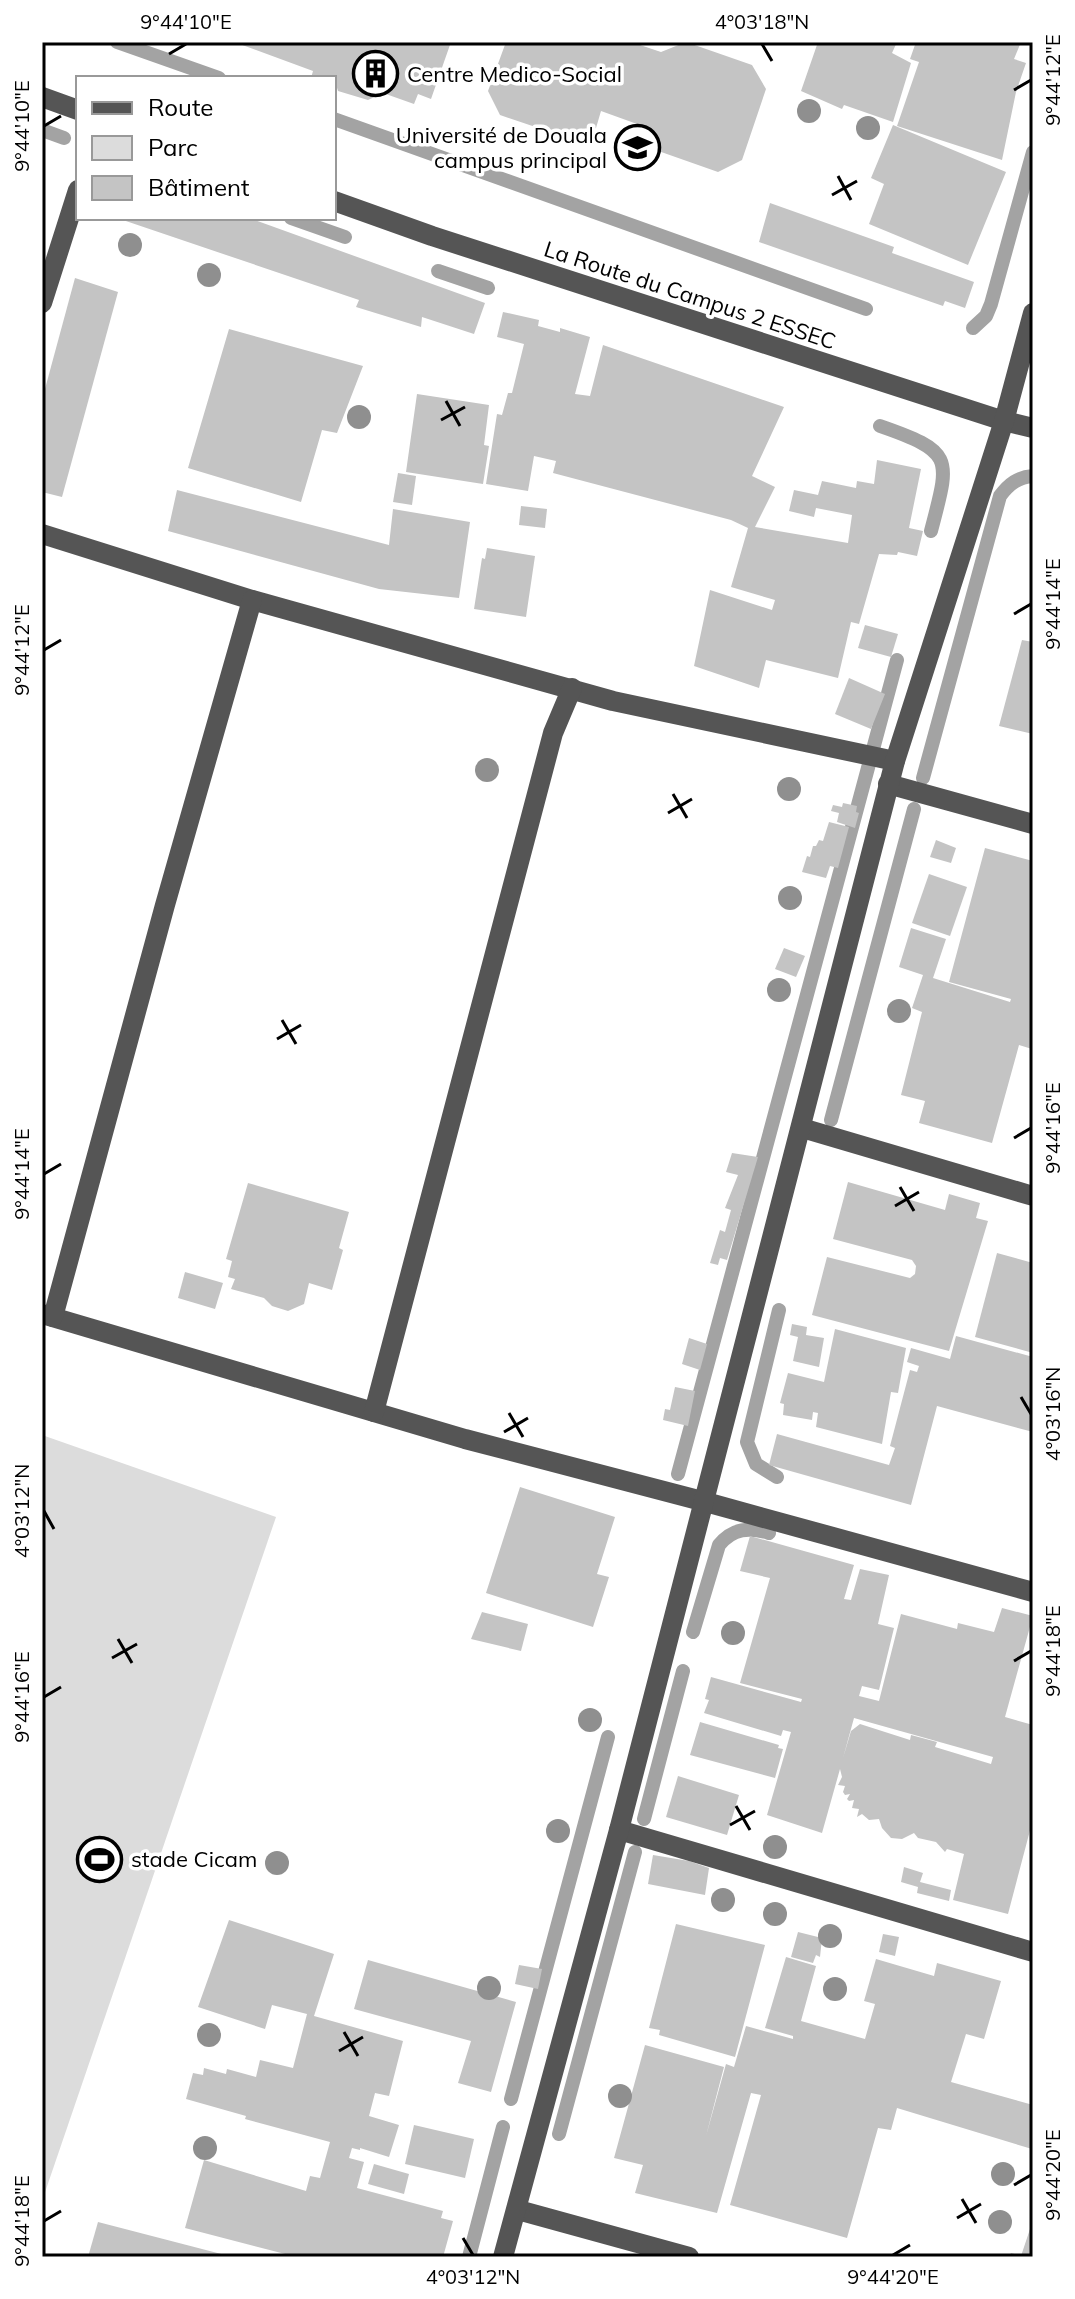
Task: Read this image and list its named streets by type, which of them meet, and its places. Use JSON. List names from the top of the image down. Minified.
{"streets":{"street":["La Route du Campus 2 ESSEC"]},"places":{"building":["Centre Medico-Social"],"school or university":["Université de Douala campus principal"],"sports":["stade Cicam"]},"legend":["Route","Parc","Bâtiment"],"coordinates":["9°44'10\"E","4°03'18\"N","9°44'12\"E","9°44'14\"E","9°44'16\"E","4°03'16\"N","4°03'12\"N","9°44'18\"E","9°44'20\"E"]}
